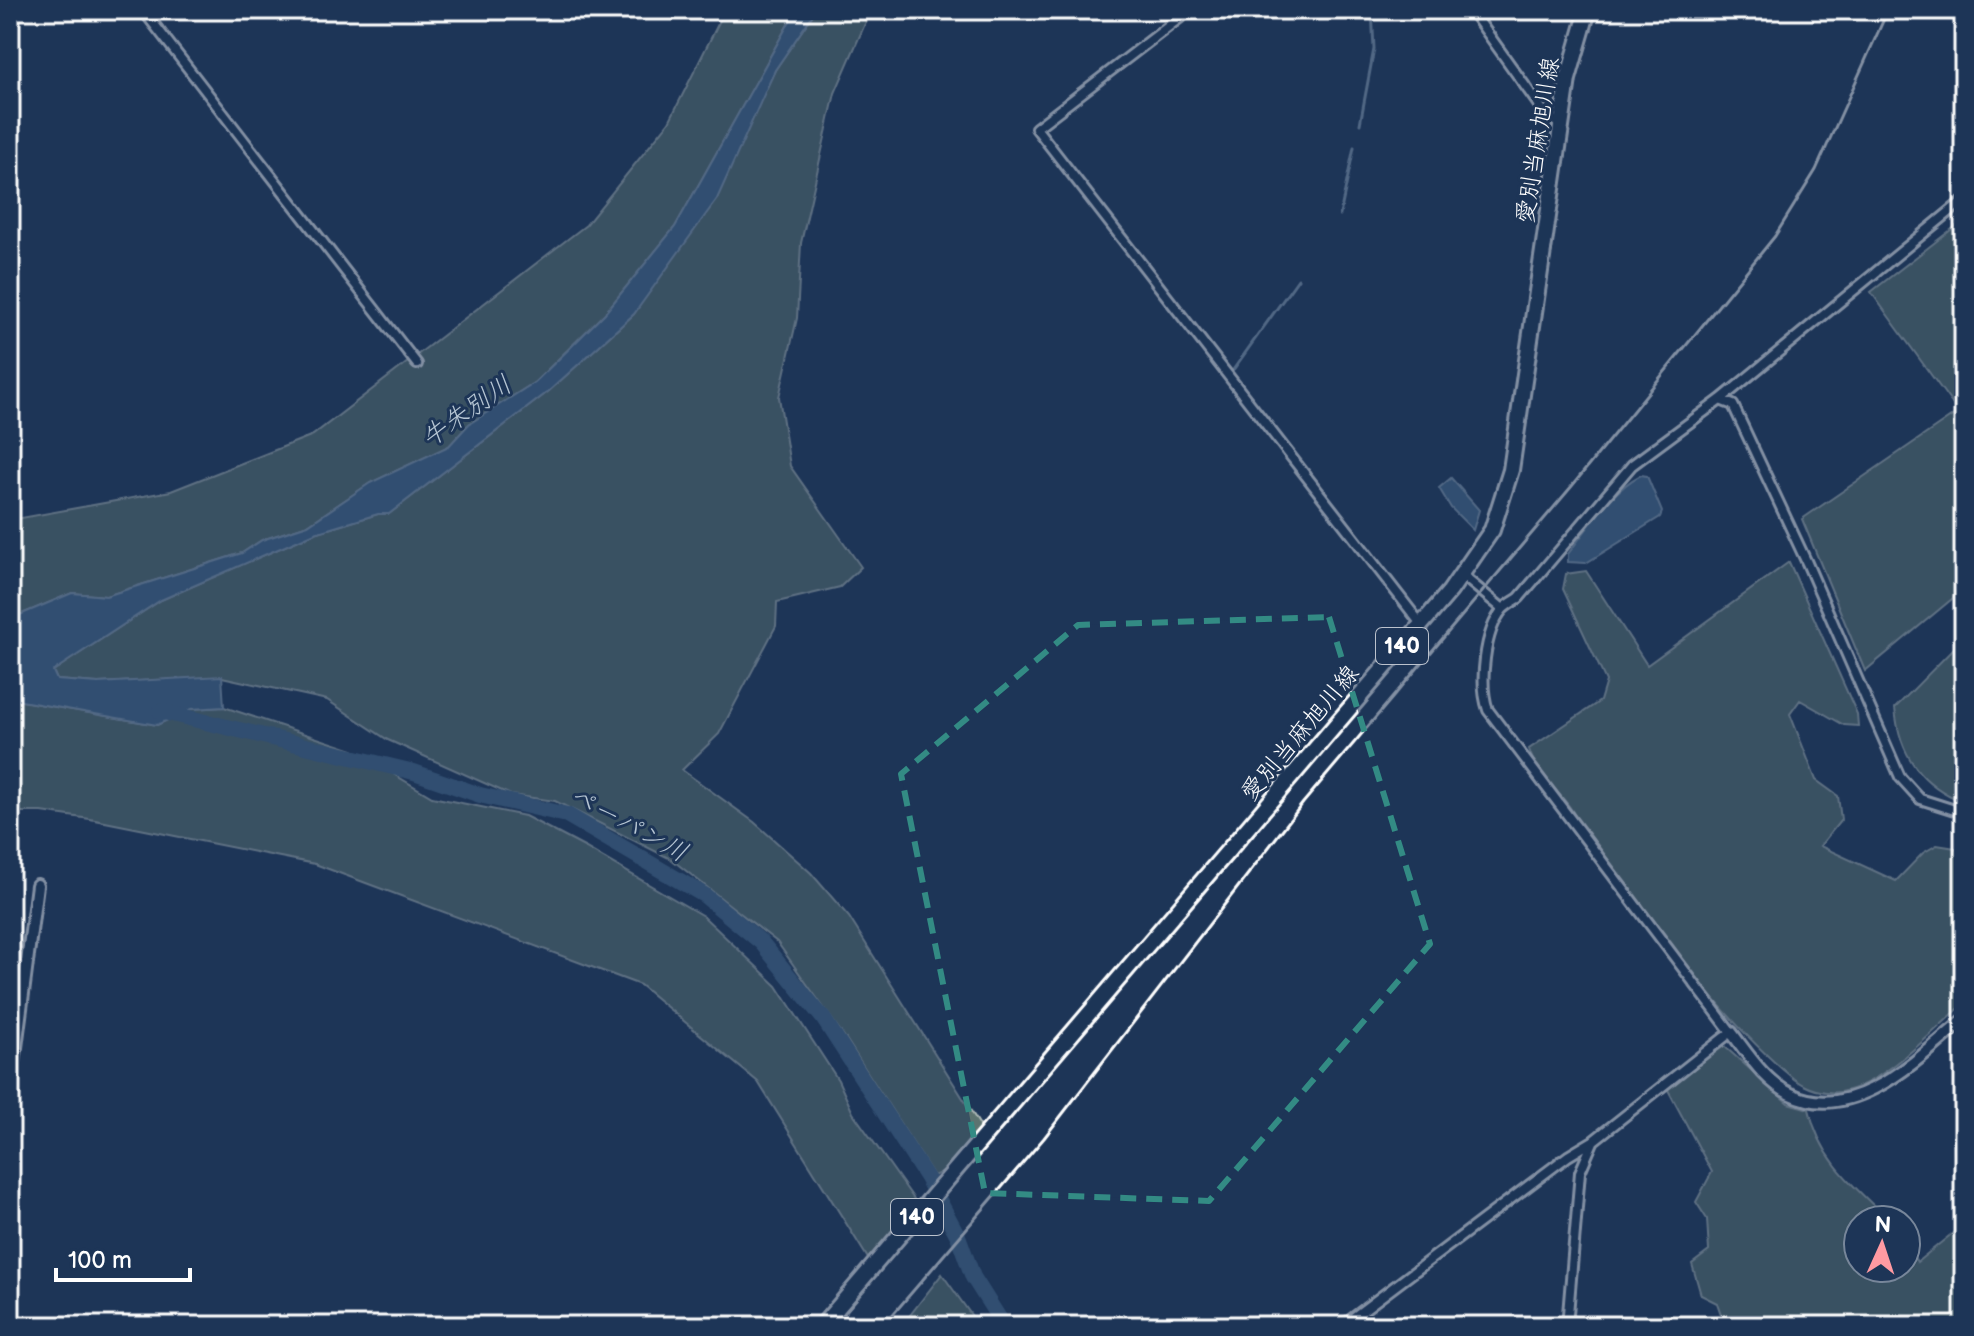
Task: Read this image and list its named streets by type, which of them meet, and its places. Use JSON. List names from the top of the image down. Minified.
{"streets":{"main road":["愛別当麻旭川線","140"]},"water":["牛朱別川","ペーパン川"],"scale_bar":"100 m","north":"top"}
